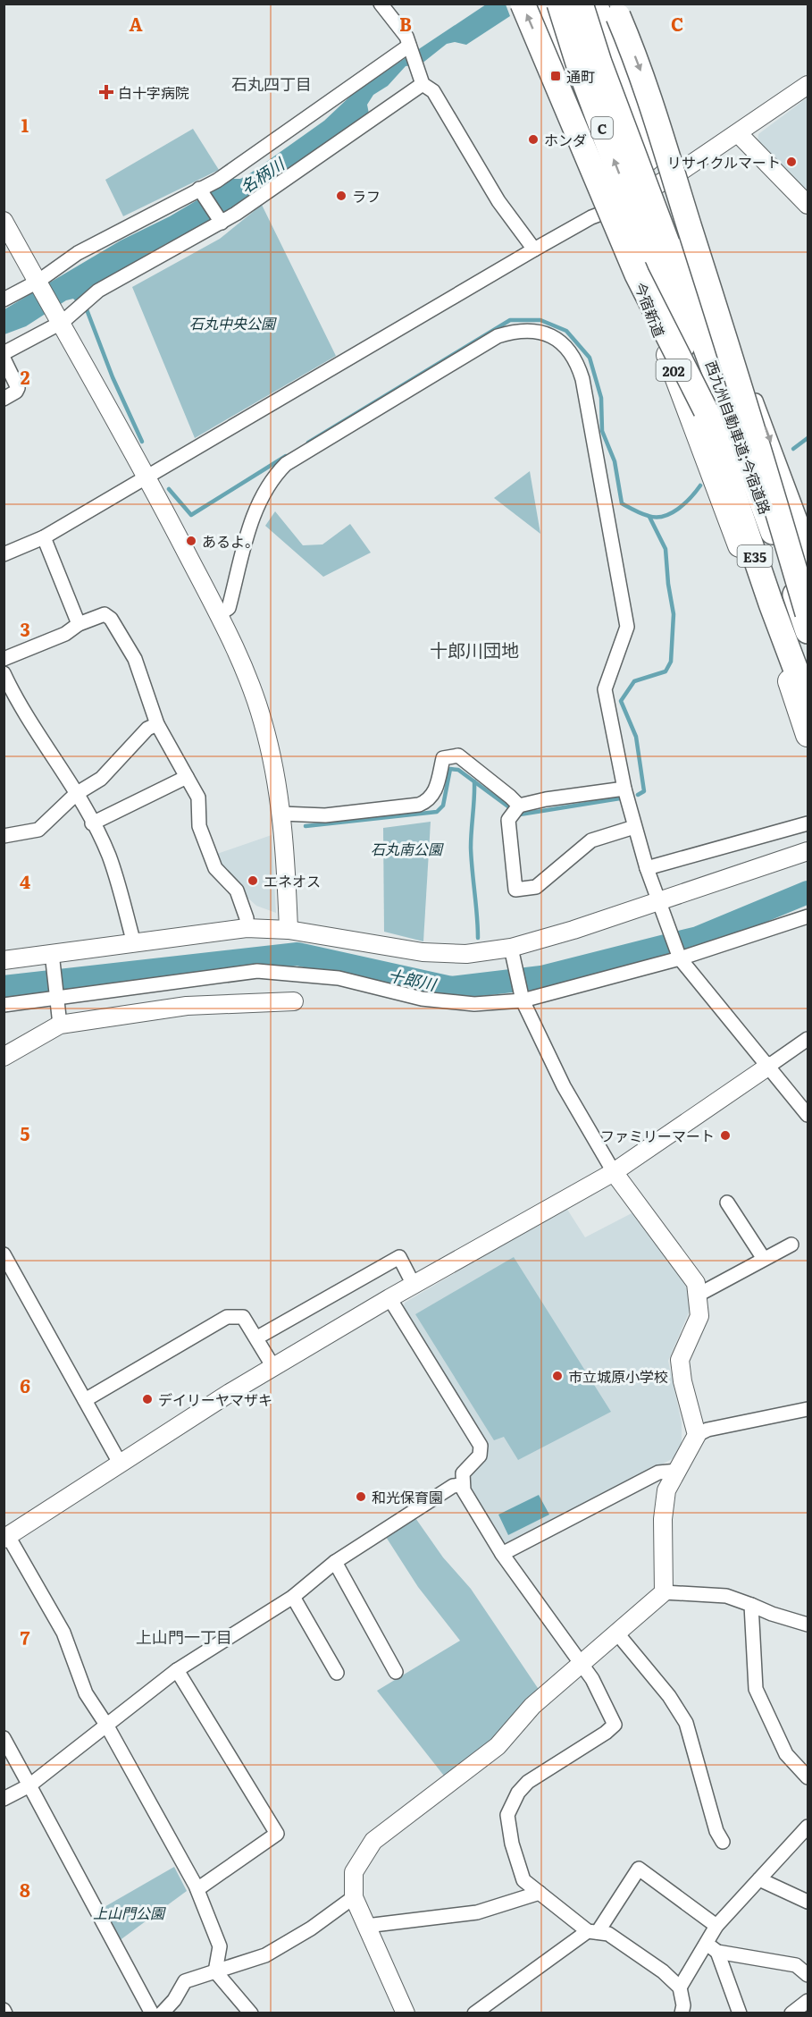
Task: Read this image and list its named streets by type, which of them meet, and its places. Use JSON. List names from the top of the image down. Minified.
{"streets":{"highway":["C","今宿新道","202","西九州自動車道;今宿道路","E35"]},"crossings":[["C","西九州自動車道;今宿道路"]],"districts":["石丸四丁目","十郎川団地","上山門一丁目"],"water":["名柄川","十郎川"],"parks":["石丸中央公園","石丸南公園","上山門公園"],"places":{"transit":["通町"],"health":["白十字病院"],"other":["ホンダ","リサイクルマート","ラフ","あるよ。","エネオス","ファミリーマート","市立城原小学校","デイリーヤマザキ","和光保育園"]},"grid":{"columns":["A","B","C"],"rows":["1","2","3","4","5","6","7","8"]}}
